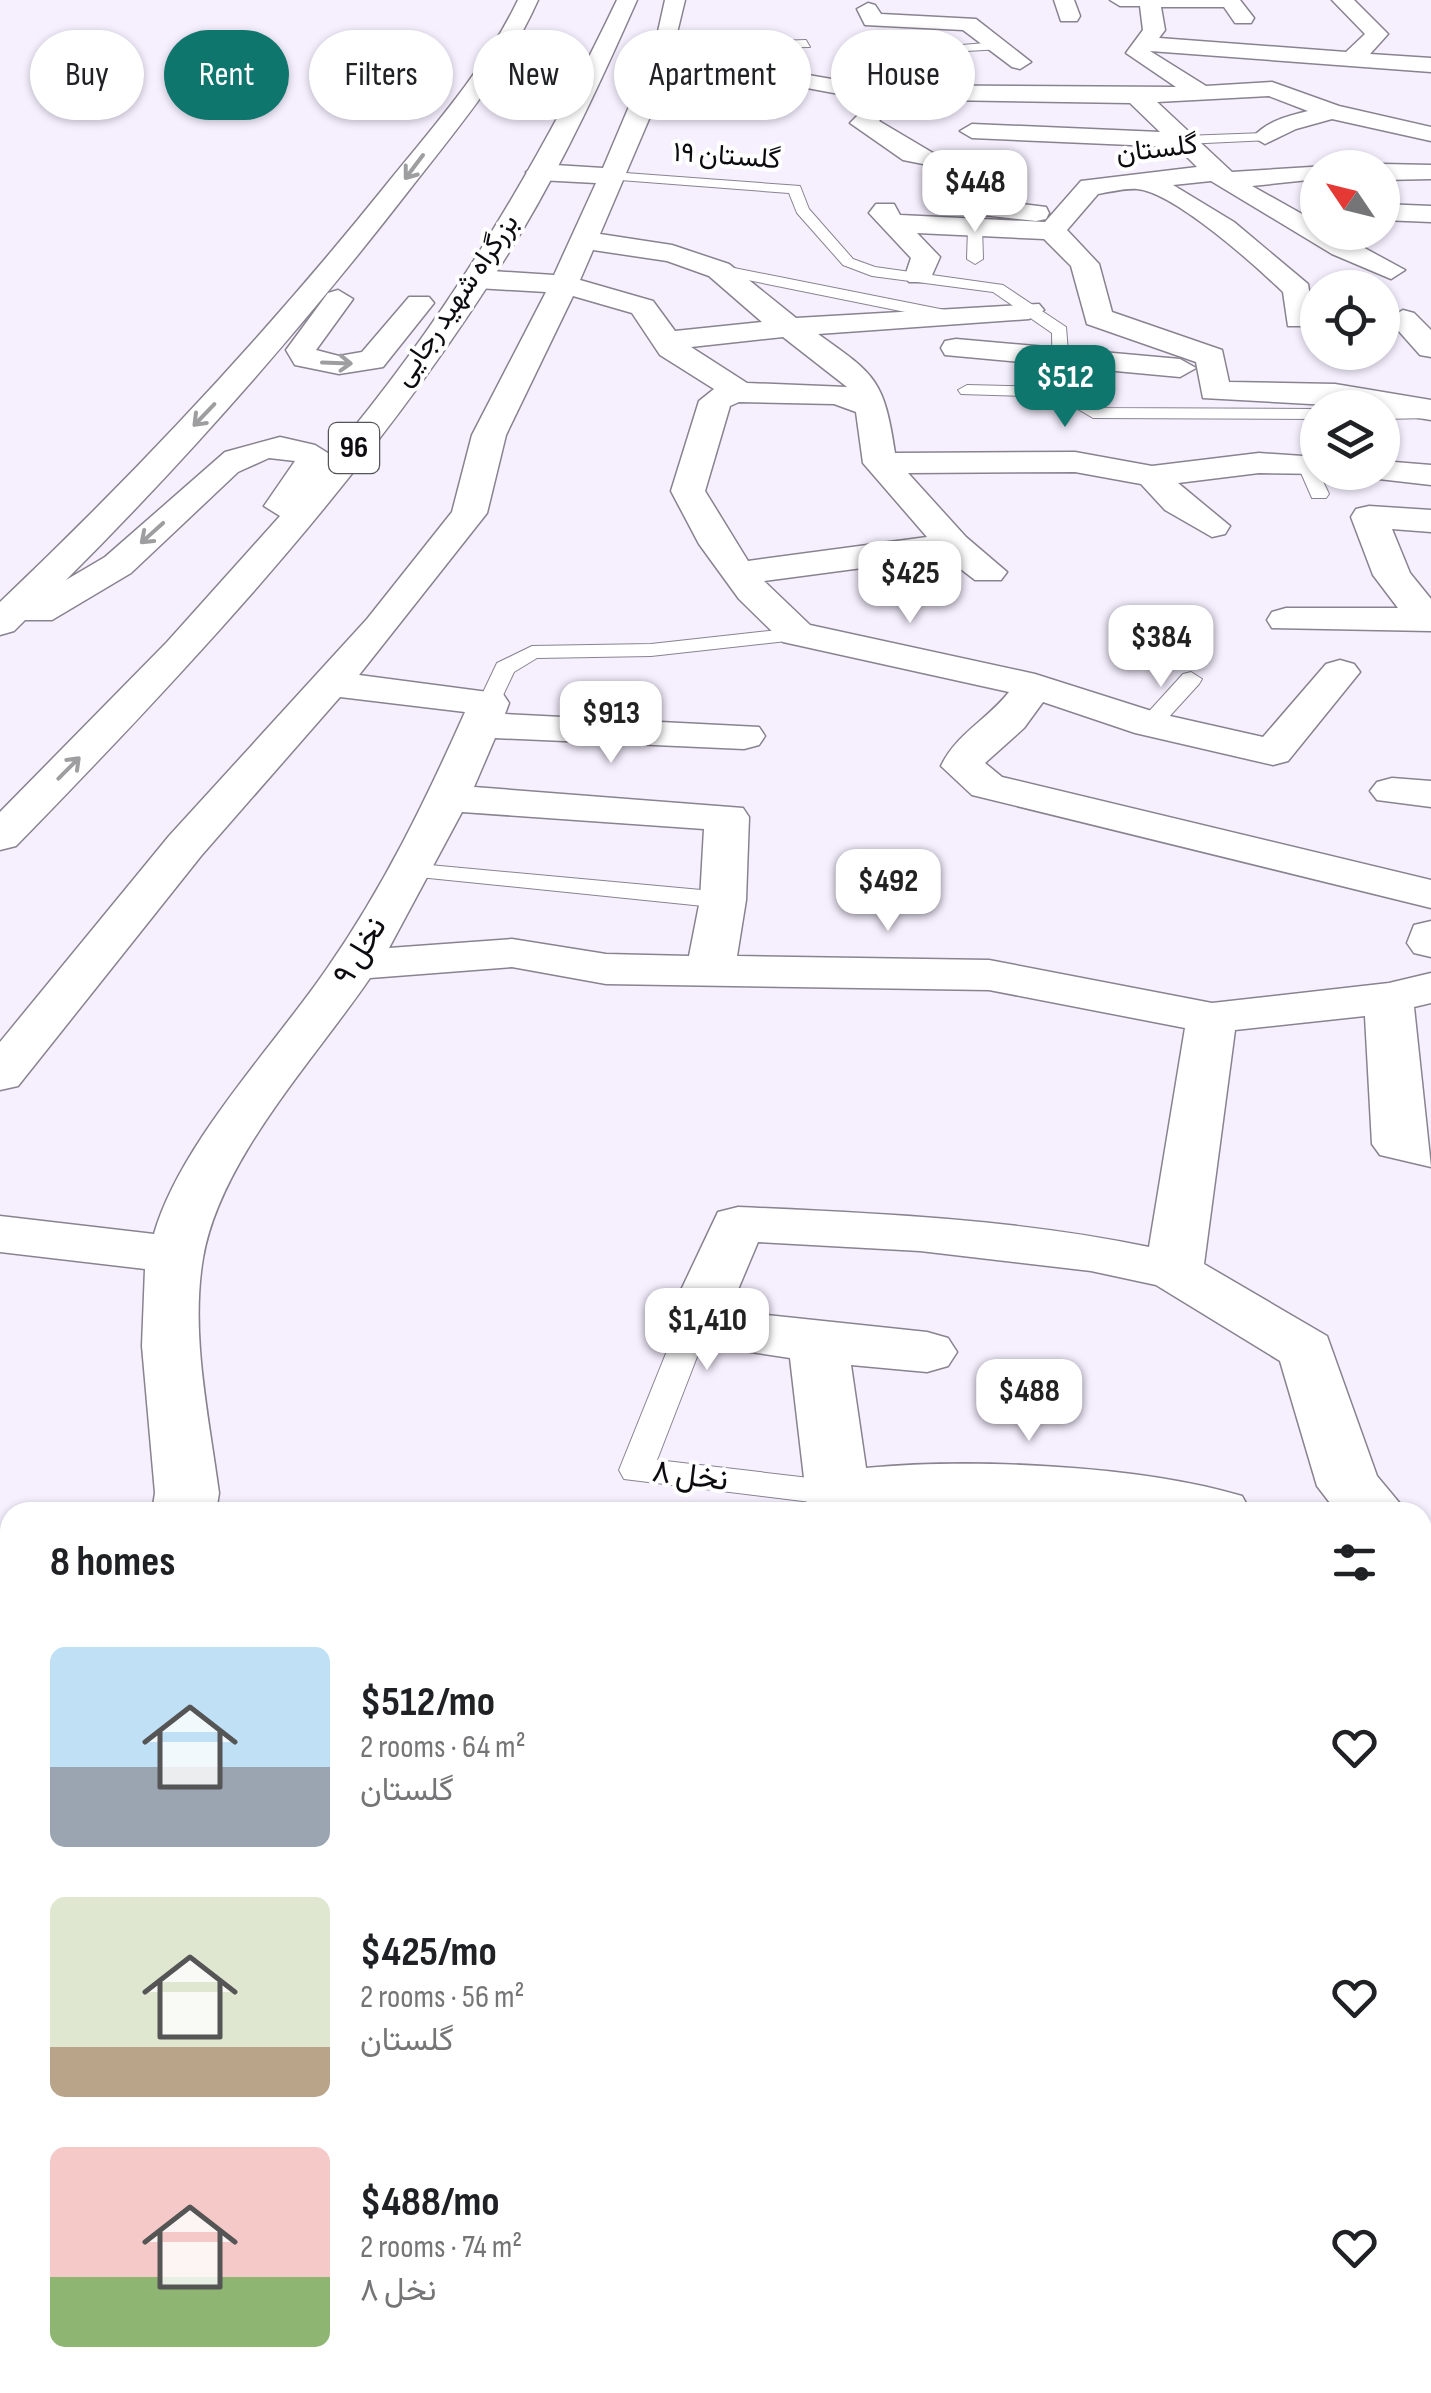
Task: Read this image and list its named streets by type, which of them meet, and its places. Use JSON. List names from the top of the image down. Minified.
{"streets":{"main road":["گلستان","بزرگراه شهید رجایی","96","نخل ۹","نخل ۸"],"lane":["گلستان ۱۹"]},"north":"top left","page":{"chip":["Buy","Rent","Filters","New","Apartment","House"],"price":["$448","$512","$425","$384","$913","$492","$1,410","$488"],"heading":"8 homes","list":[{"name":"$512/mo","note":"2 rooms · 64 m² · گلستان"},{"name":"$425/mo","note":"2 rooms · 56 m² · گلستان"},{"name":"$488/mo","note":"2 rooms · 74 m² · نخل ۸"}]}}
